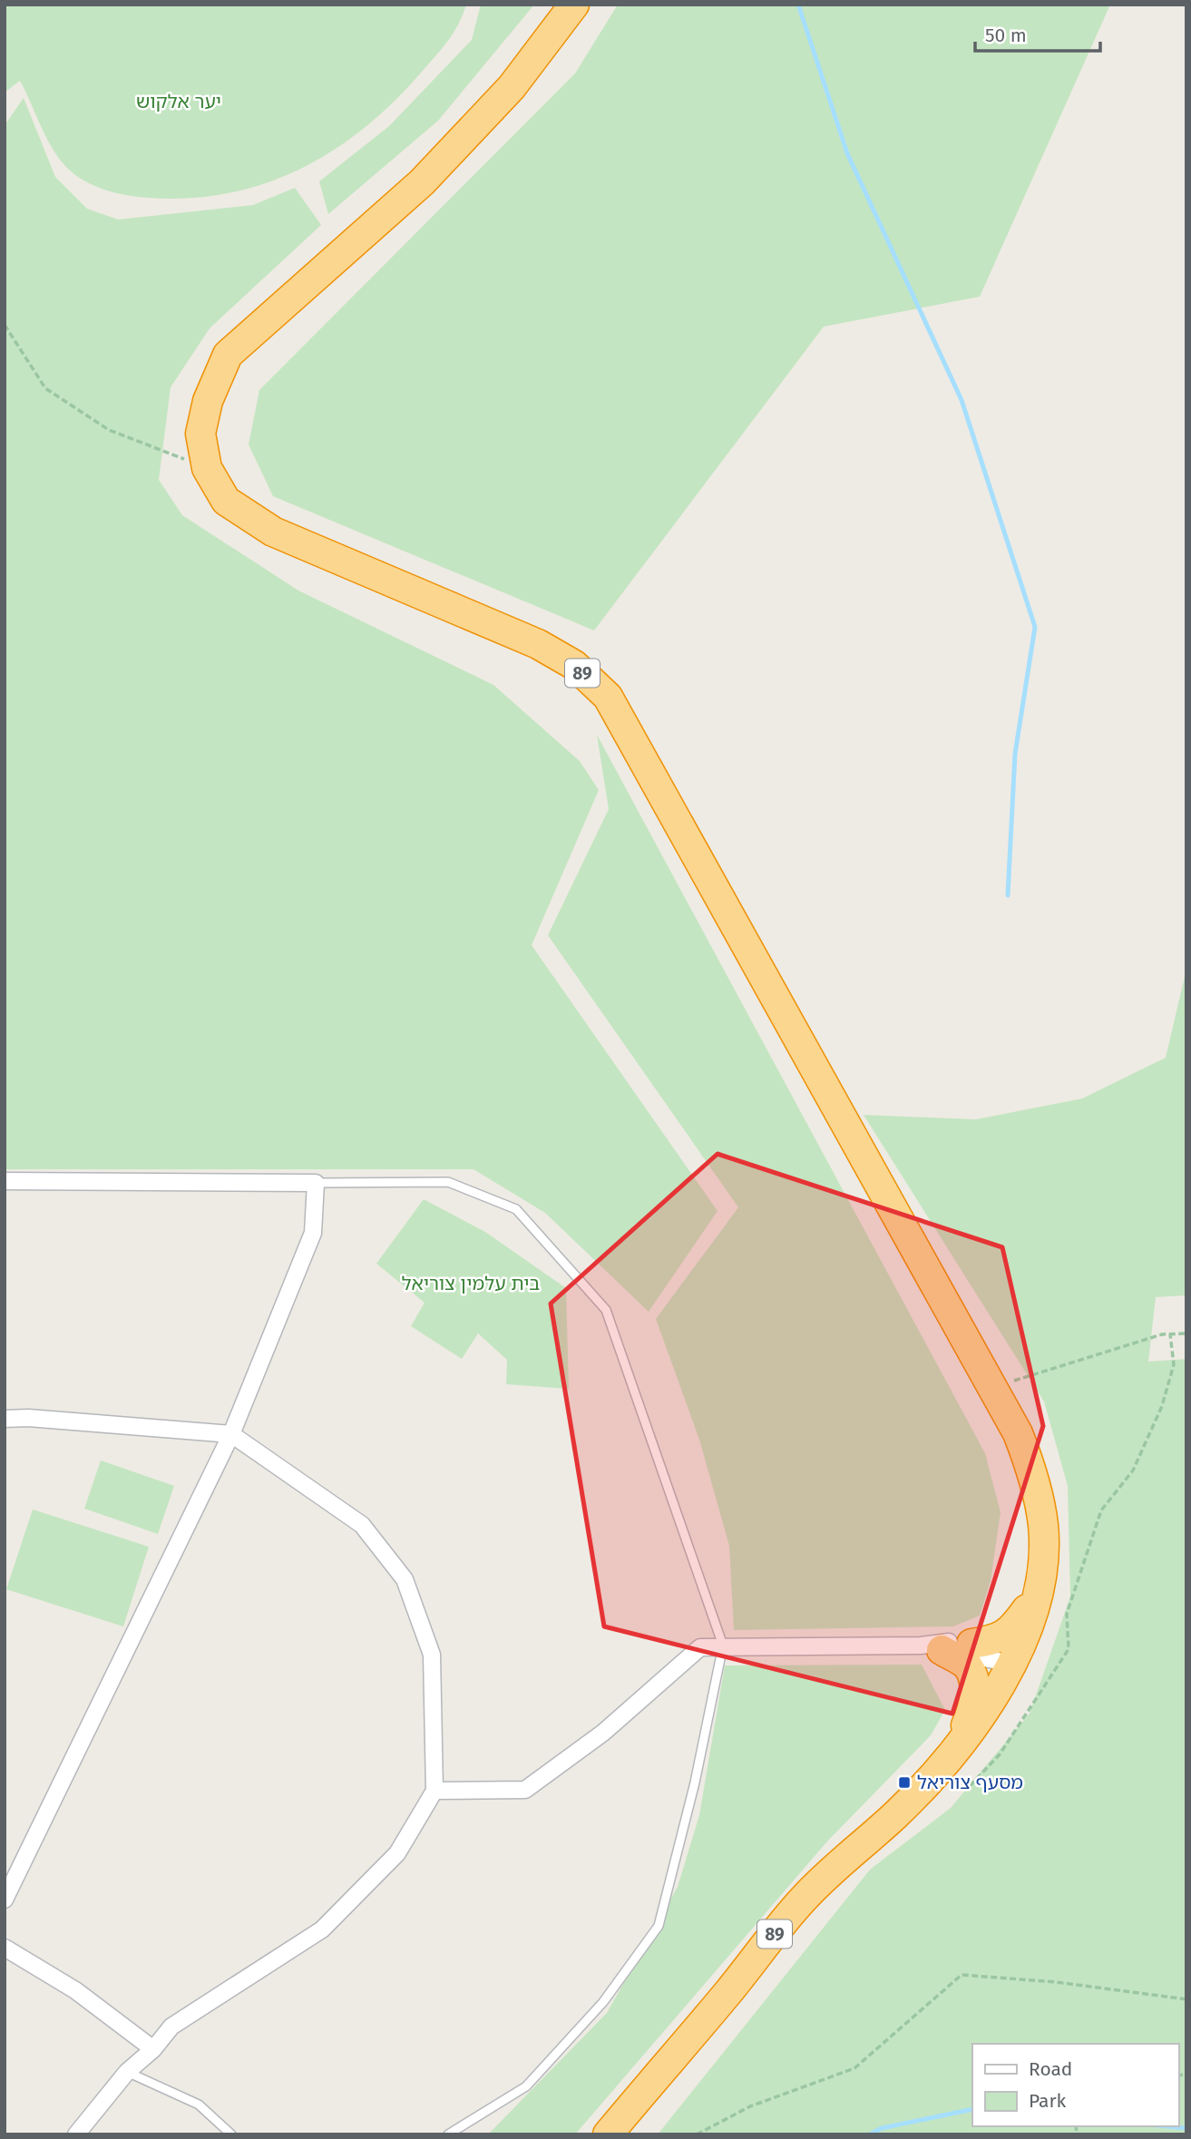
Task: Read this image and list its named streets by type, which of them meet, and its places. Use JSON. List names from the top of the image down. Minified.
{"streets":{"highway":["89"]},"parks":["יער אלקוש","בית עלמין צוריאל"],"places":{"transit":["מסעף צוריאל"]},"legend":["Road","Park"],"scale_bar":"50 m"}
